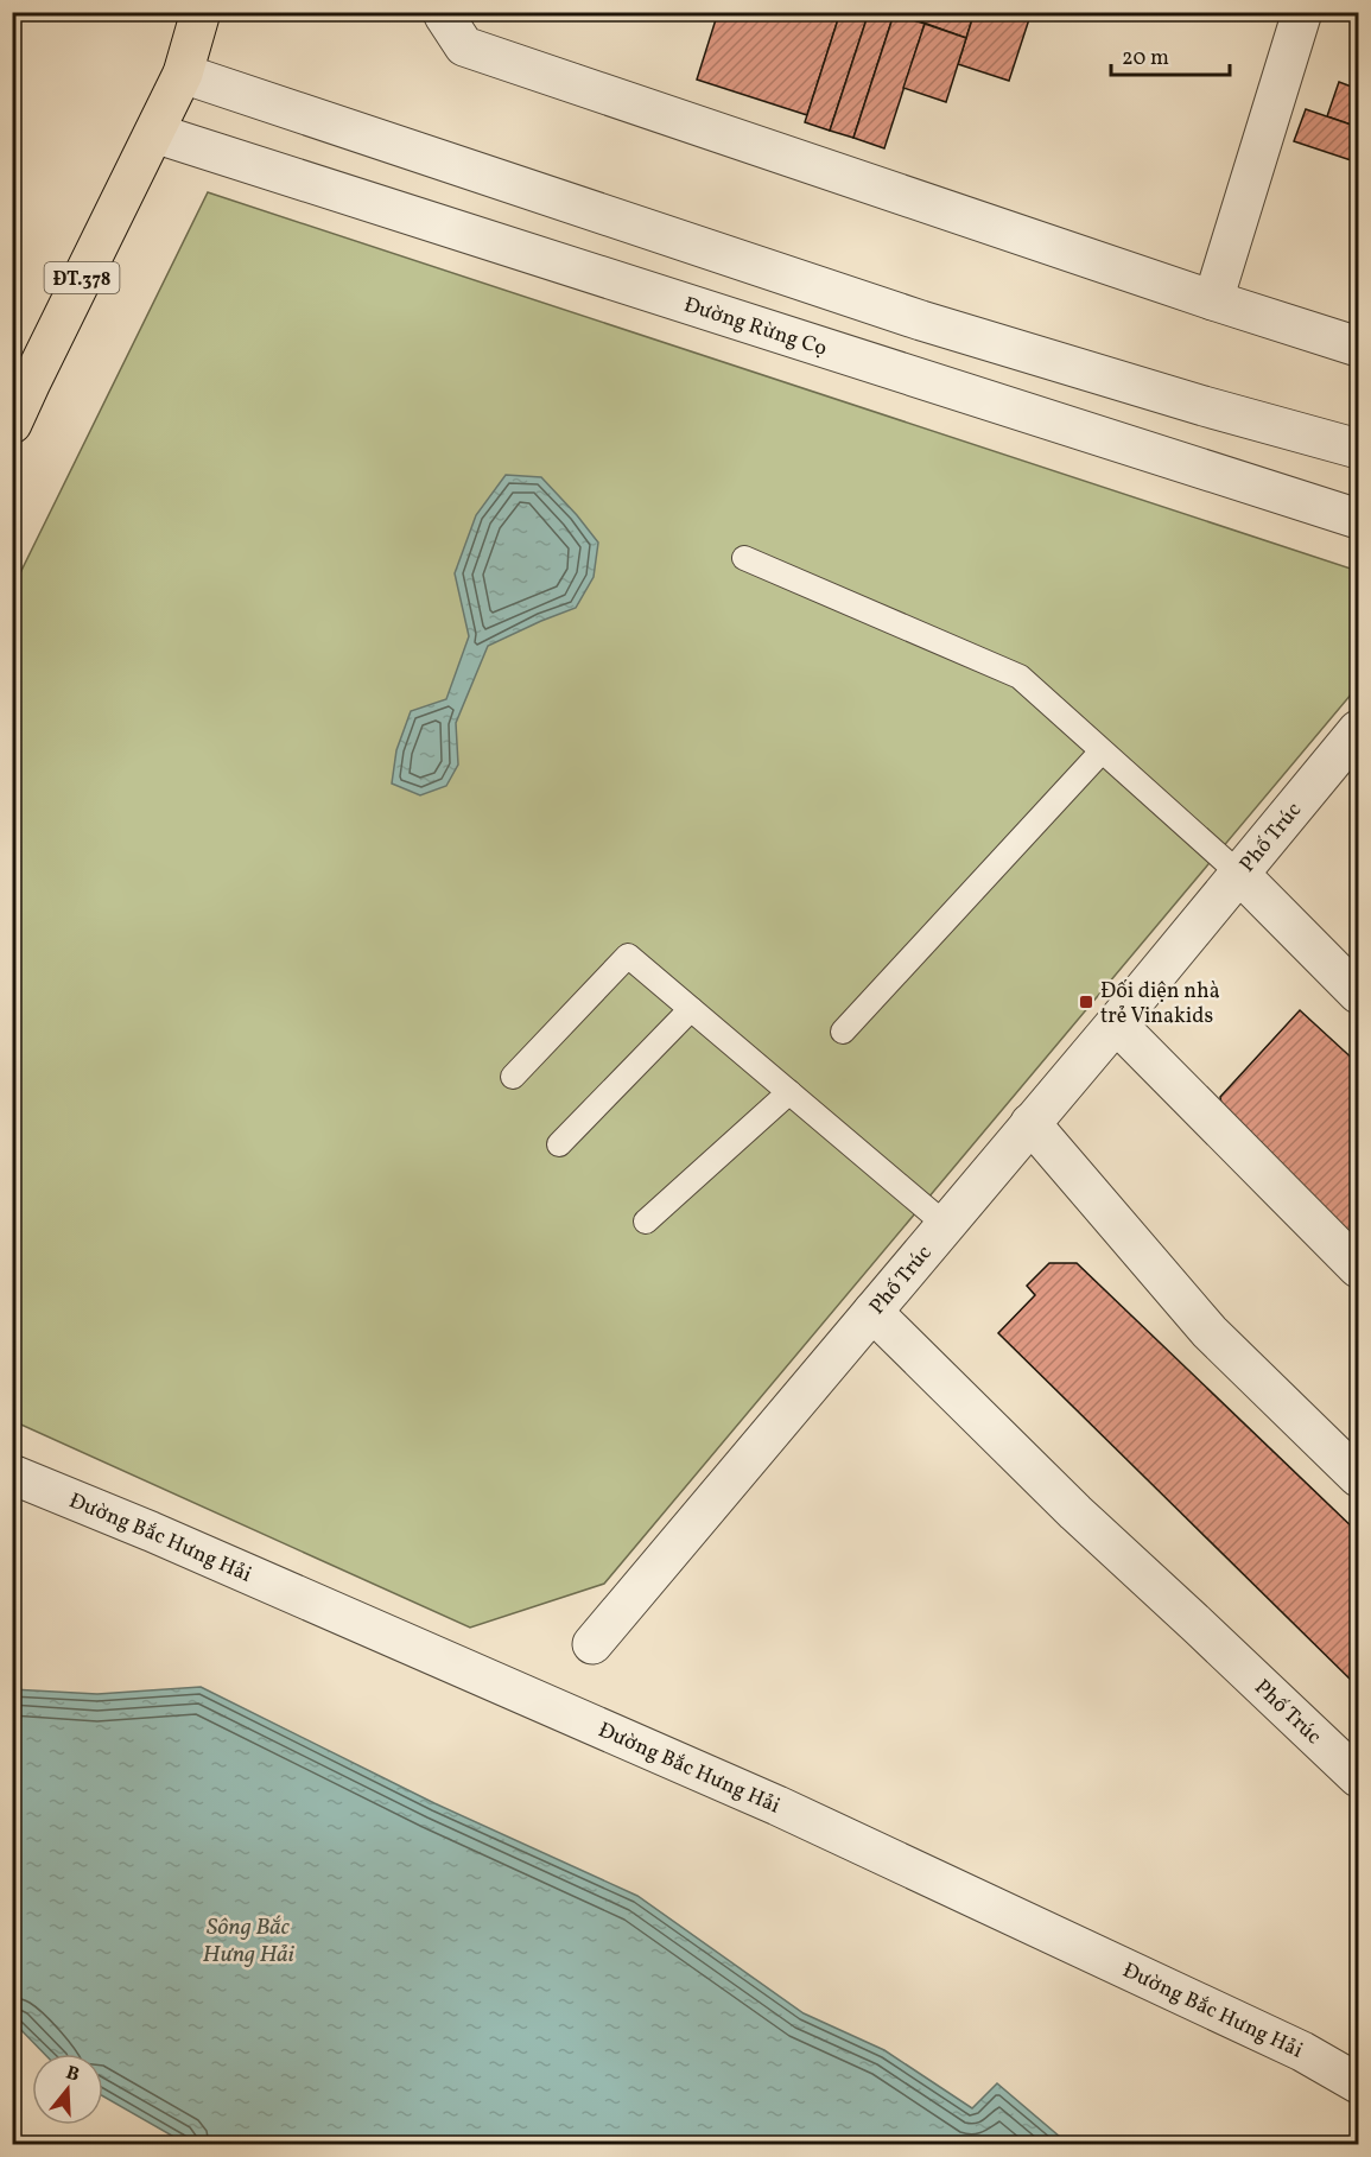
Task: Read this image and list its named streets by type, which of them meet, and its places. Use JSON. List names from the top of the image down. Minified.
{"streets":{"main road":["ĐT.378"],"street":["Đường Rừng Cọ","Phố Trúc","Đường Bắc Hưng Hải"]},"crossings":[["ĐT.378","Đường Rừng Cọ"]],"water":["Sông Bắc Hưng Hải"],"places":{"transit":["Đối diện nhà trẻ Vinakids"]},"scale_bar":"20 m","north":"top"}
